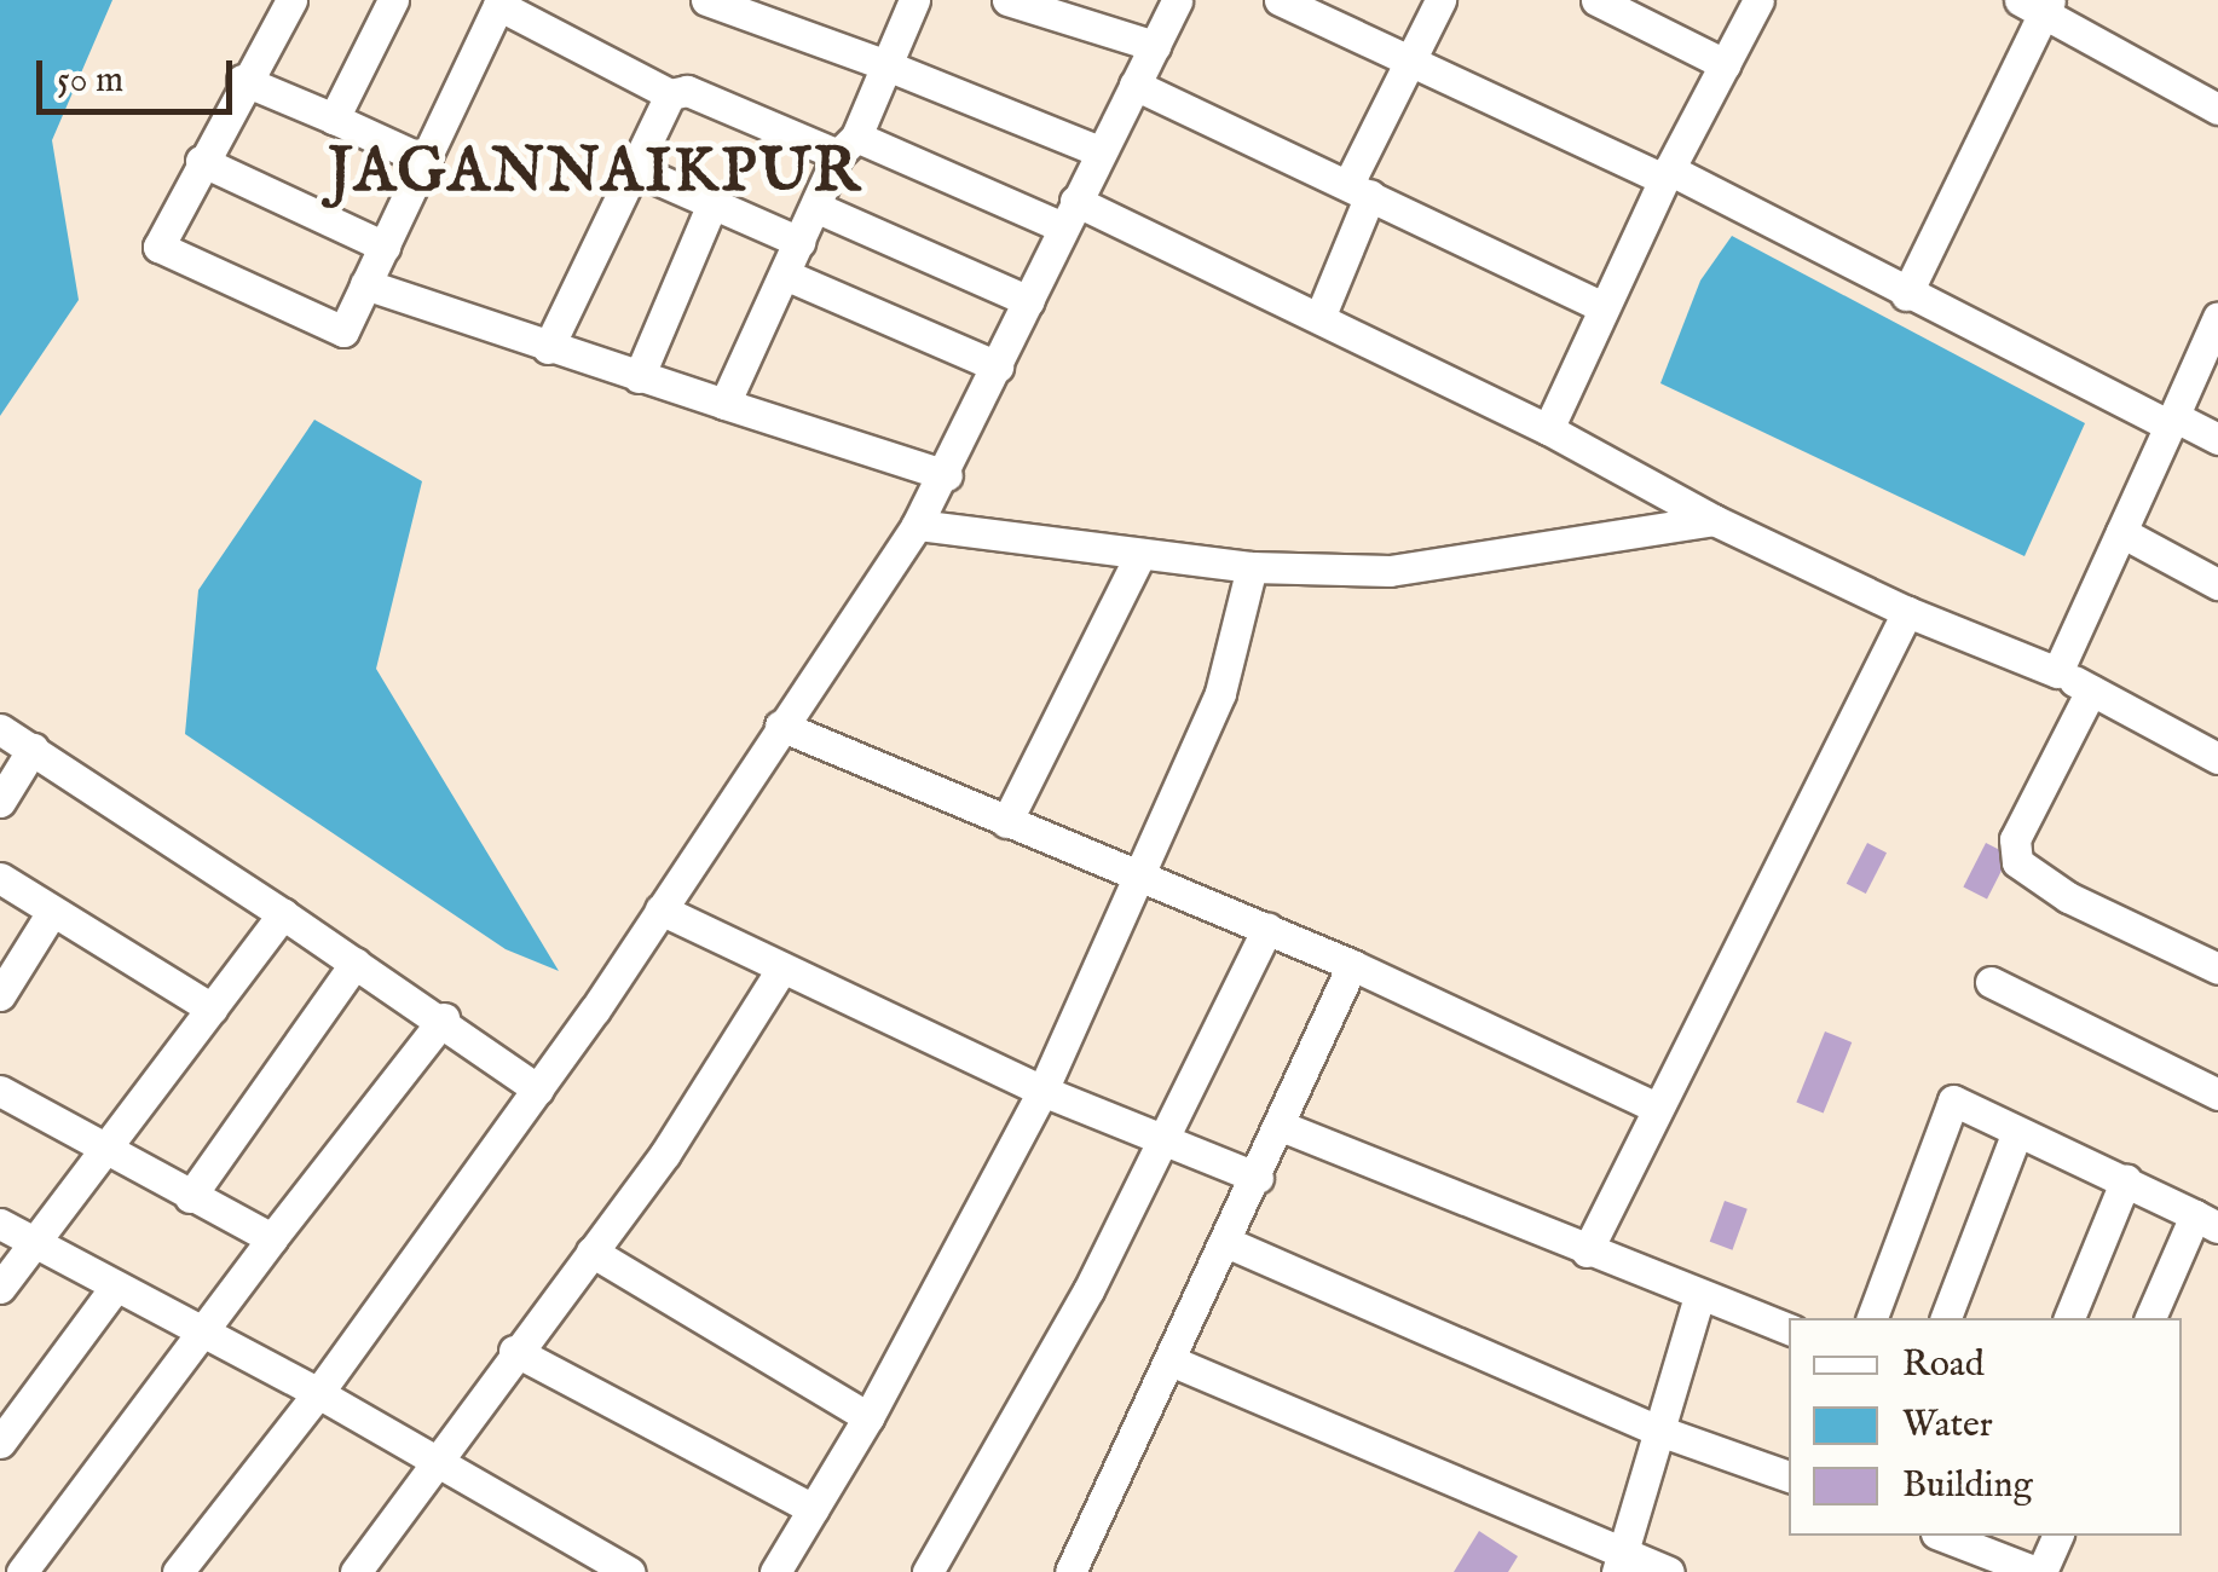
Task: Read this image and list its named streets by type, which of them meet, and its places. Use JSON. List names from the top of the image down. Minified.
{"districts":["JAGANNAIKPUR"],"legend":["Road","Water","Building"],"scale_bar":"50 m"}
